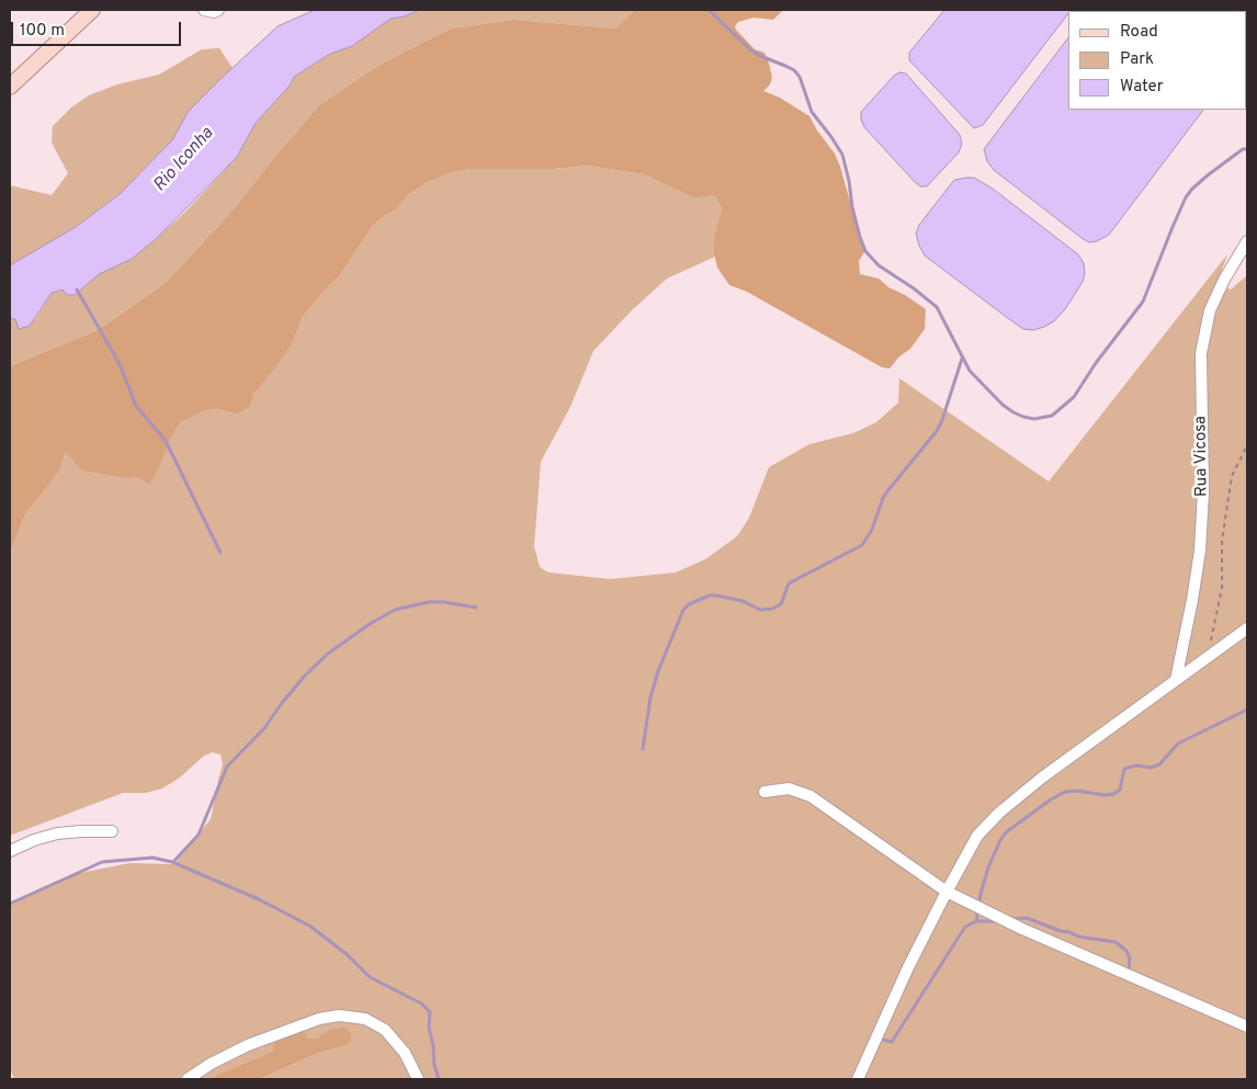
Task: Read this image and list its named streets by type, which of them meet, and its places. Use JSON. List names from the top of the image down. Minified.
{"streets":{"street":["Rua Vicosa"]},"water":["Rio Iconha"],"legend":["Road","Park","Water"],"scale_bar":"100 m"}
